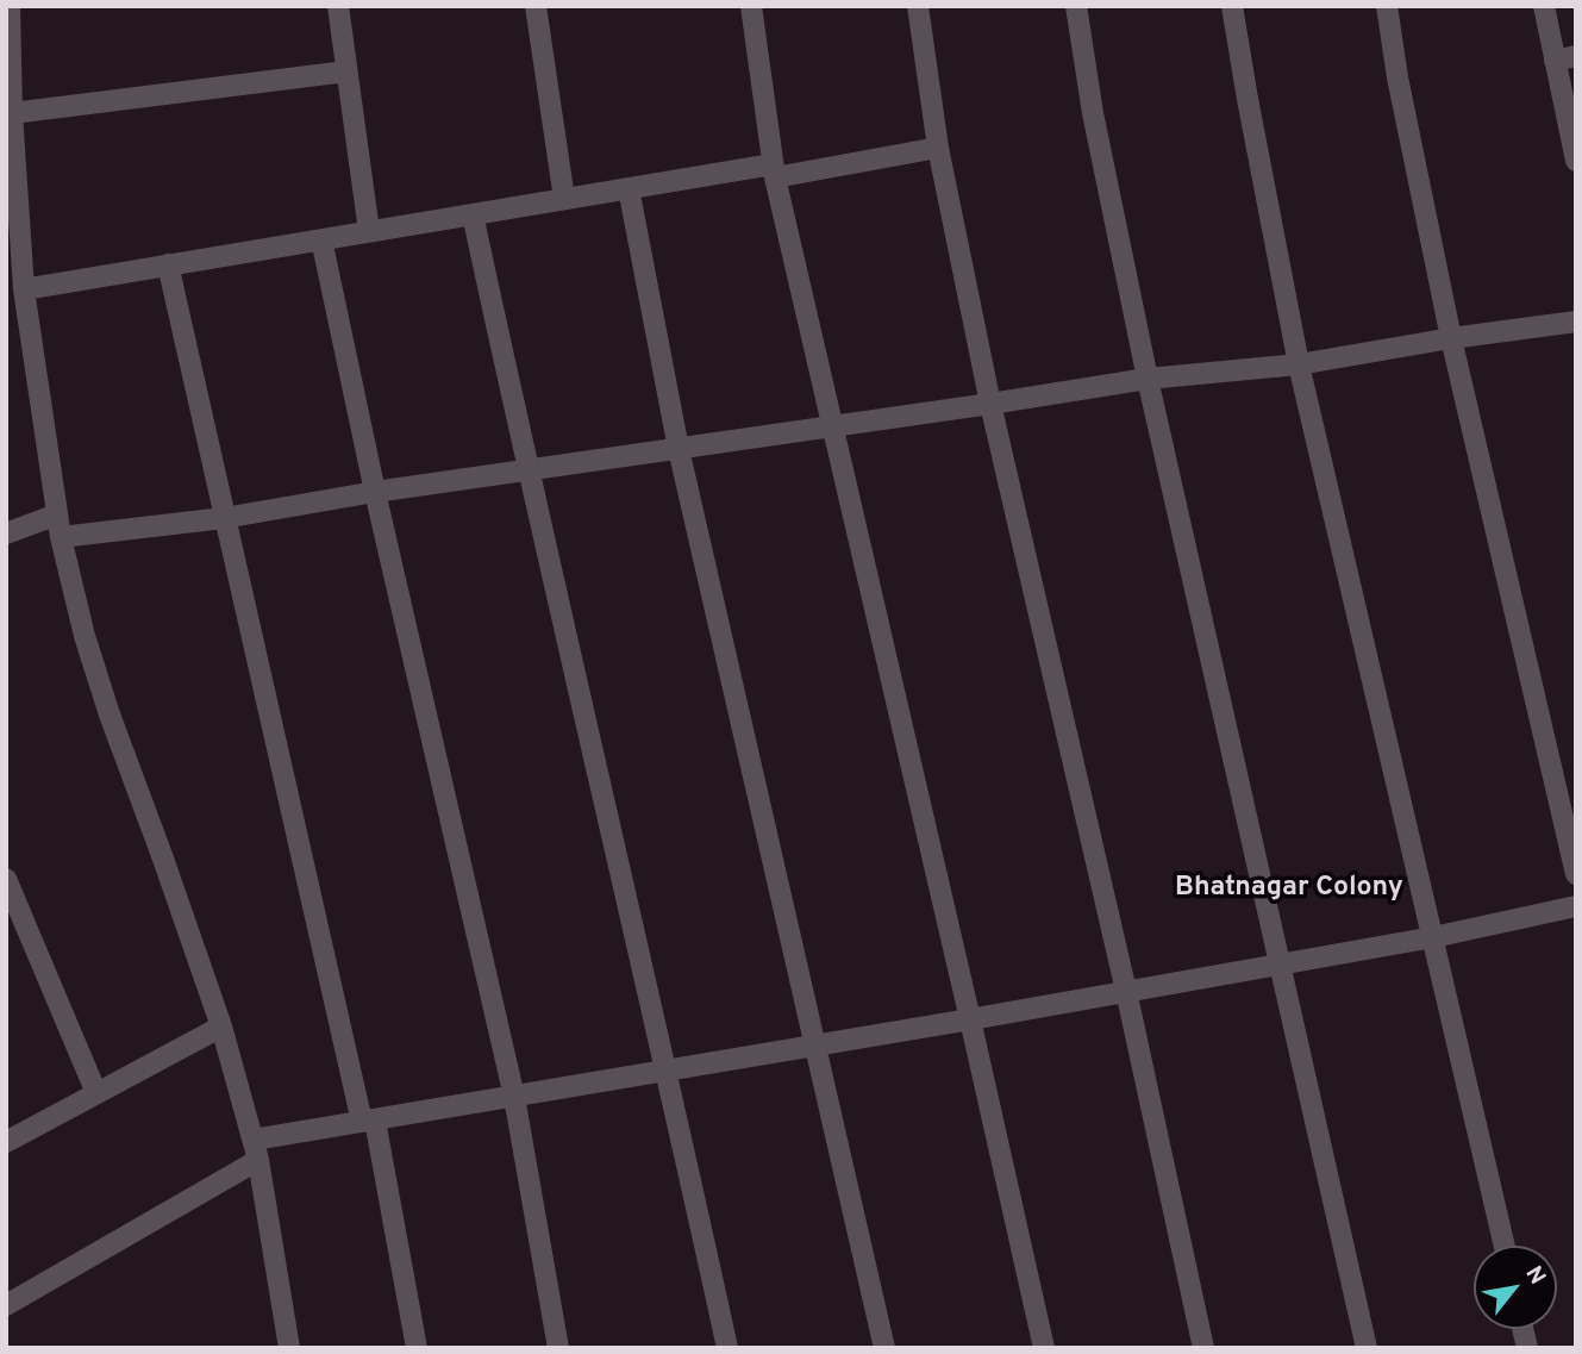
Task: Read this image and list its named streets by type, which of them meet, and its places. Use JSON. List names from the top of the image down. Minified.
{"districts":["Bhatnagar Colony"],"north":"top right"}
